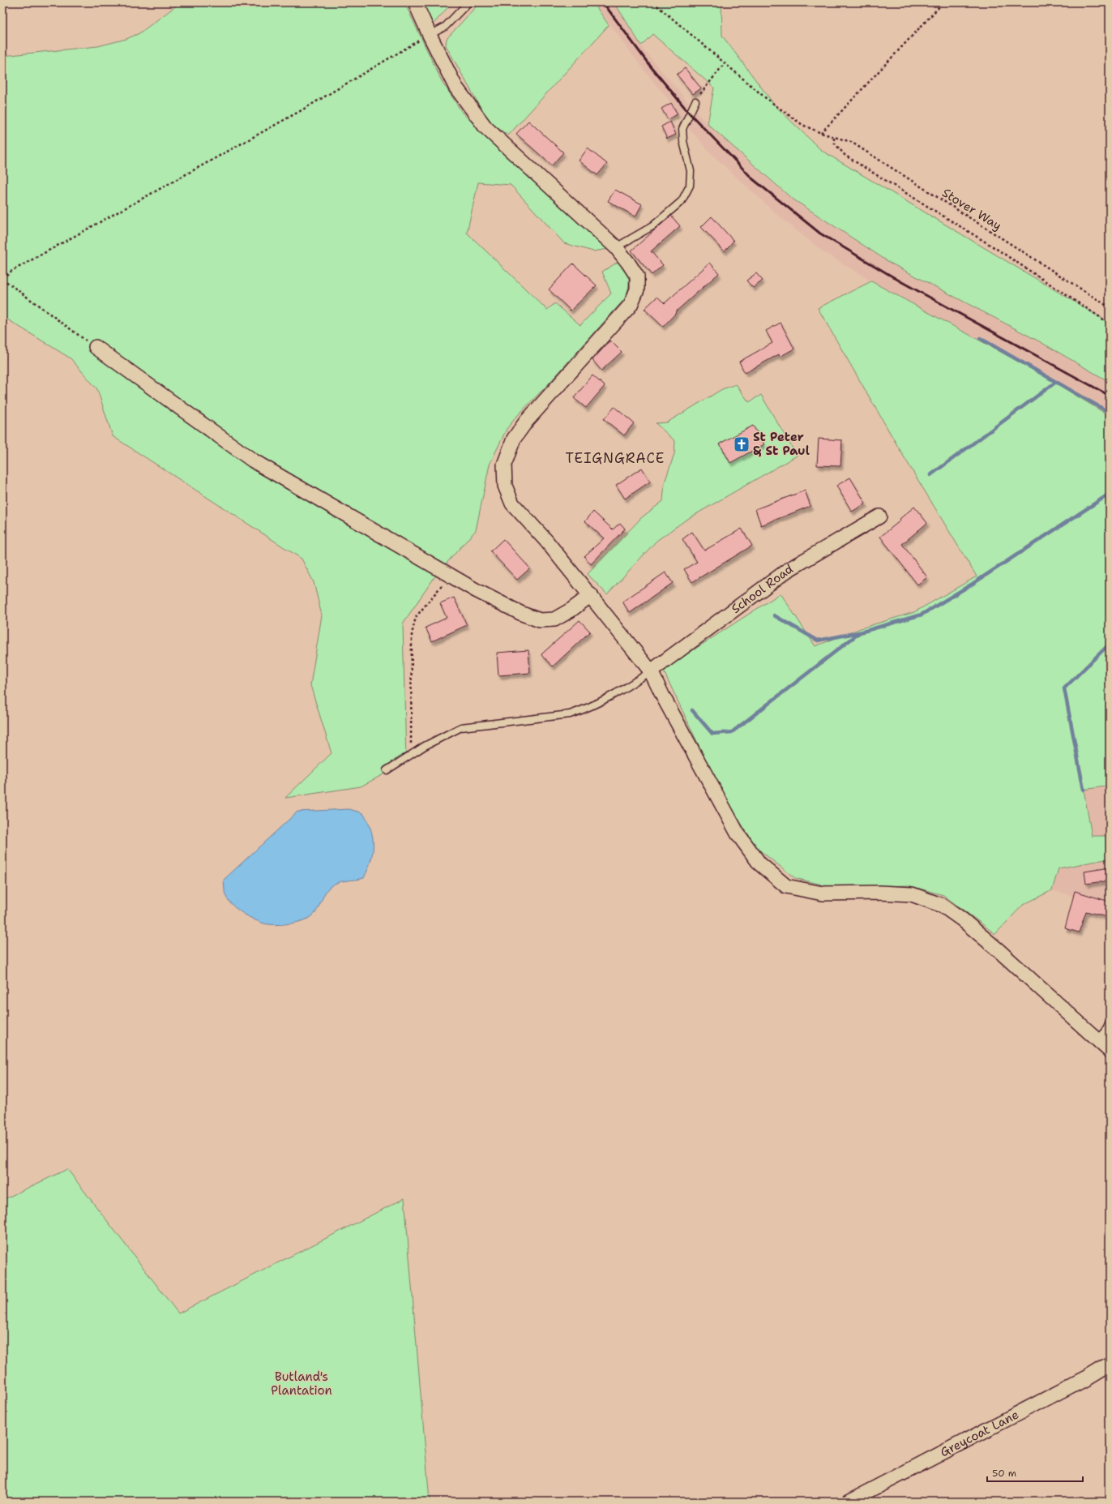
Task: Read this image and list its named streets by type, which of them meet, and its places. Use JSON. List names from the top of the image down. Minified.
{"streets":{"street":["School Road","Greycoat Lane"],"path":["Stover Way"]},"districts":["TEIGNGRACE"],"parks":["Butland's Plantation"],"places":{"church":["St Peter & St Paul"]},"scale_bar":"50 m"}
